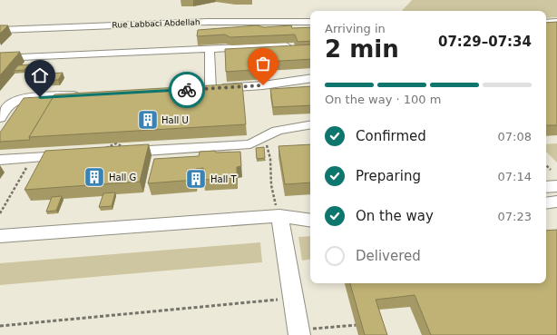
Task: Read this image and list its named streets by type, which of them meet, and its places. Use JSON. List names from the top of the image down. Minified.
{"streets":{"street":["Rue Labbaci Abdellah"]},"places":{"building":["Hall U","Hall G","Hall T"]},"page":{"heading":["2 min","Arriving in","07:29–07:34"],"bar":"On the way · 100 m","list":[["Confirmed","07:08"],["Preparing","07:14"],["On the way","07:23"],"Delivered"]}}
